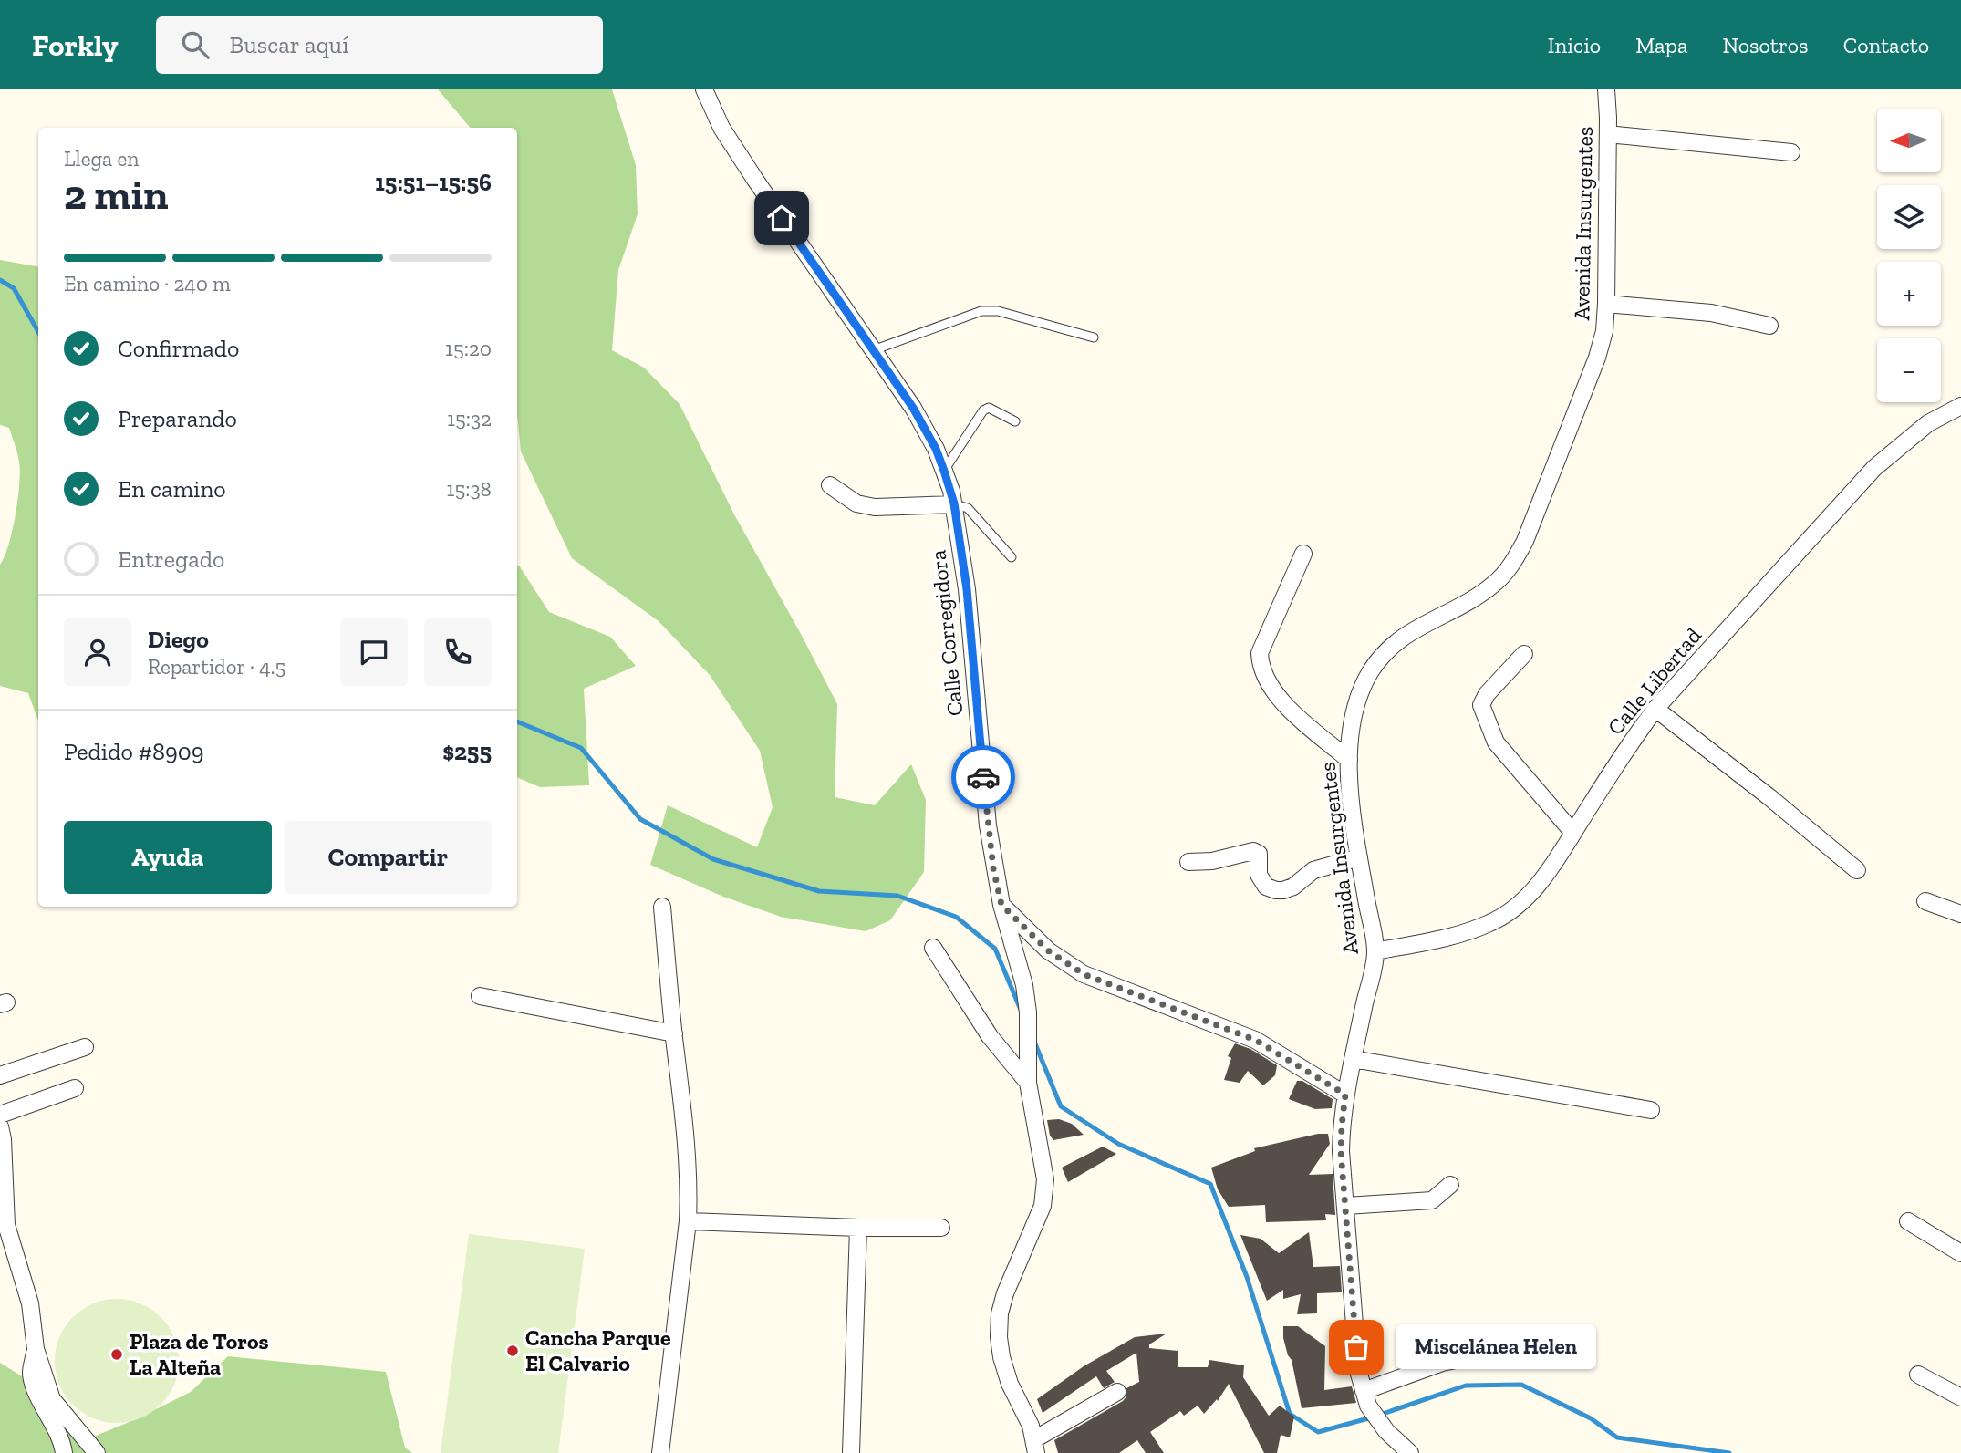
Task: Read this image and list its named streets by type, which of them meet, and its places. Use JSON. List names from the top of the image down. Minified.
{"streets":{"street":["Avenida Insurgentes","Calle Corregidora","Calle Libertad"]},"crossings":[["Avenida Insurgentes","Calle Libertad"]],"places":["Miscelánea Helen","Cancha Parque El Calvario","Plaza de Toros La Alteña"],"north":"left","page":{"header":"Forkly","search":"Buscar aquí","nav":["Inicio","Mapa","Nosotros","Contacto"],"map_buttons":["+","−"],"heading":["2 min","Llega en","15:51–15:56"],"panel":["Diego","Repartidor · 4.5","Pedido #8909","$255"],"bar":"En camino · 240 m","list":[["Confirmado","15:20"],["Preparando","15:32"],["En camino","15:38"],"Entregado"],"buttons":["Ayuda","Compartir"],"bubble":"Miscelánea Helen"}}
